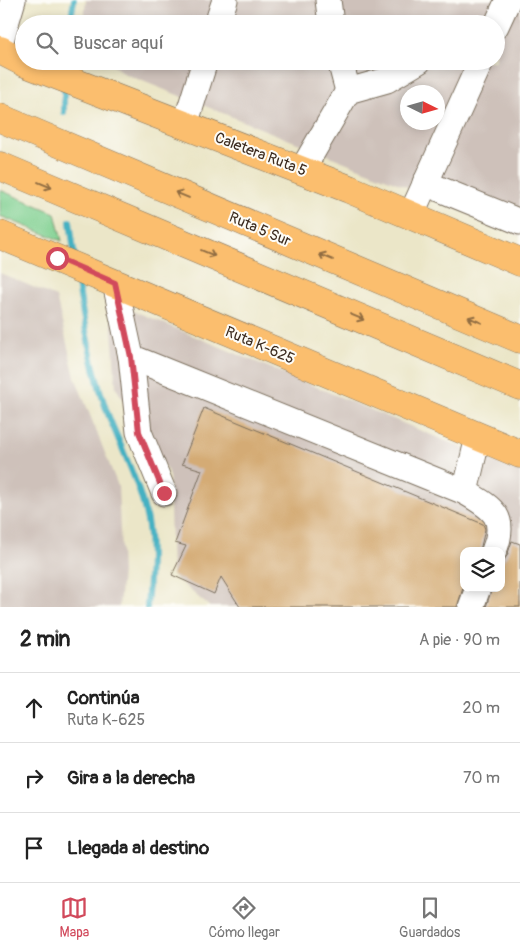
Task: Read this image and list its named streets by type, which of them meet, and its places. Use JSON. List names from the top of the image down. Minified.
{"streets":{"main road":["Caletera Ruta 5","Ruta 5 Sur","Ruta K-625"]},"north":"right","page":{"search":"Buscar aquí","heading":["2 min","A pie · 90 m"],"list":[["Continúa","Ruta K-625","20 m"],["Gira a la derecha","70 m"],"Llegada al destino"],"nav":["Mapa","Cómo llegar","Guardados"]}}
